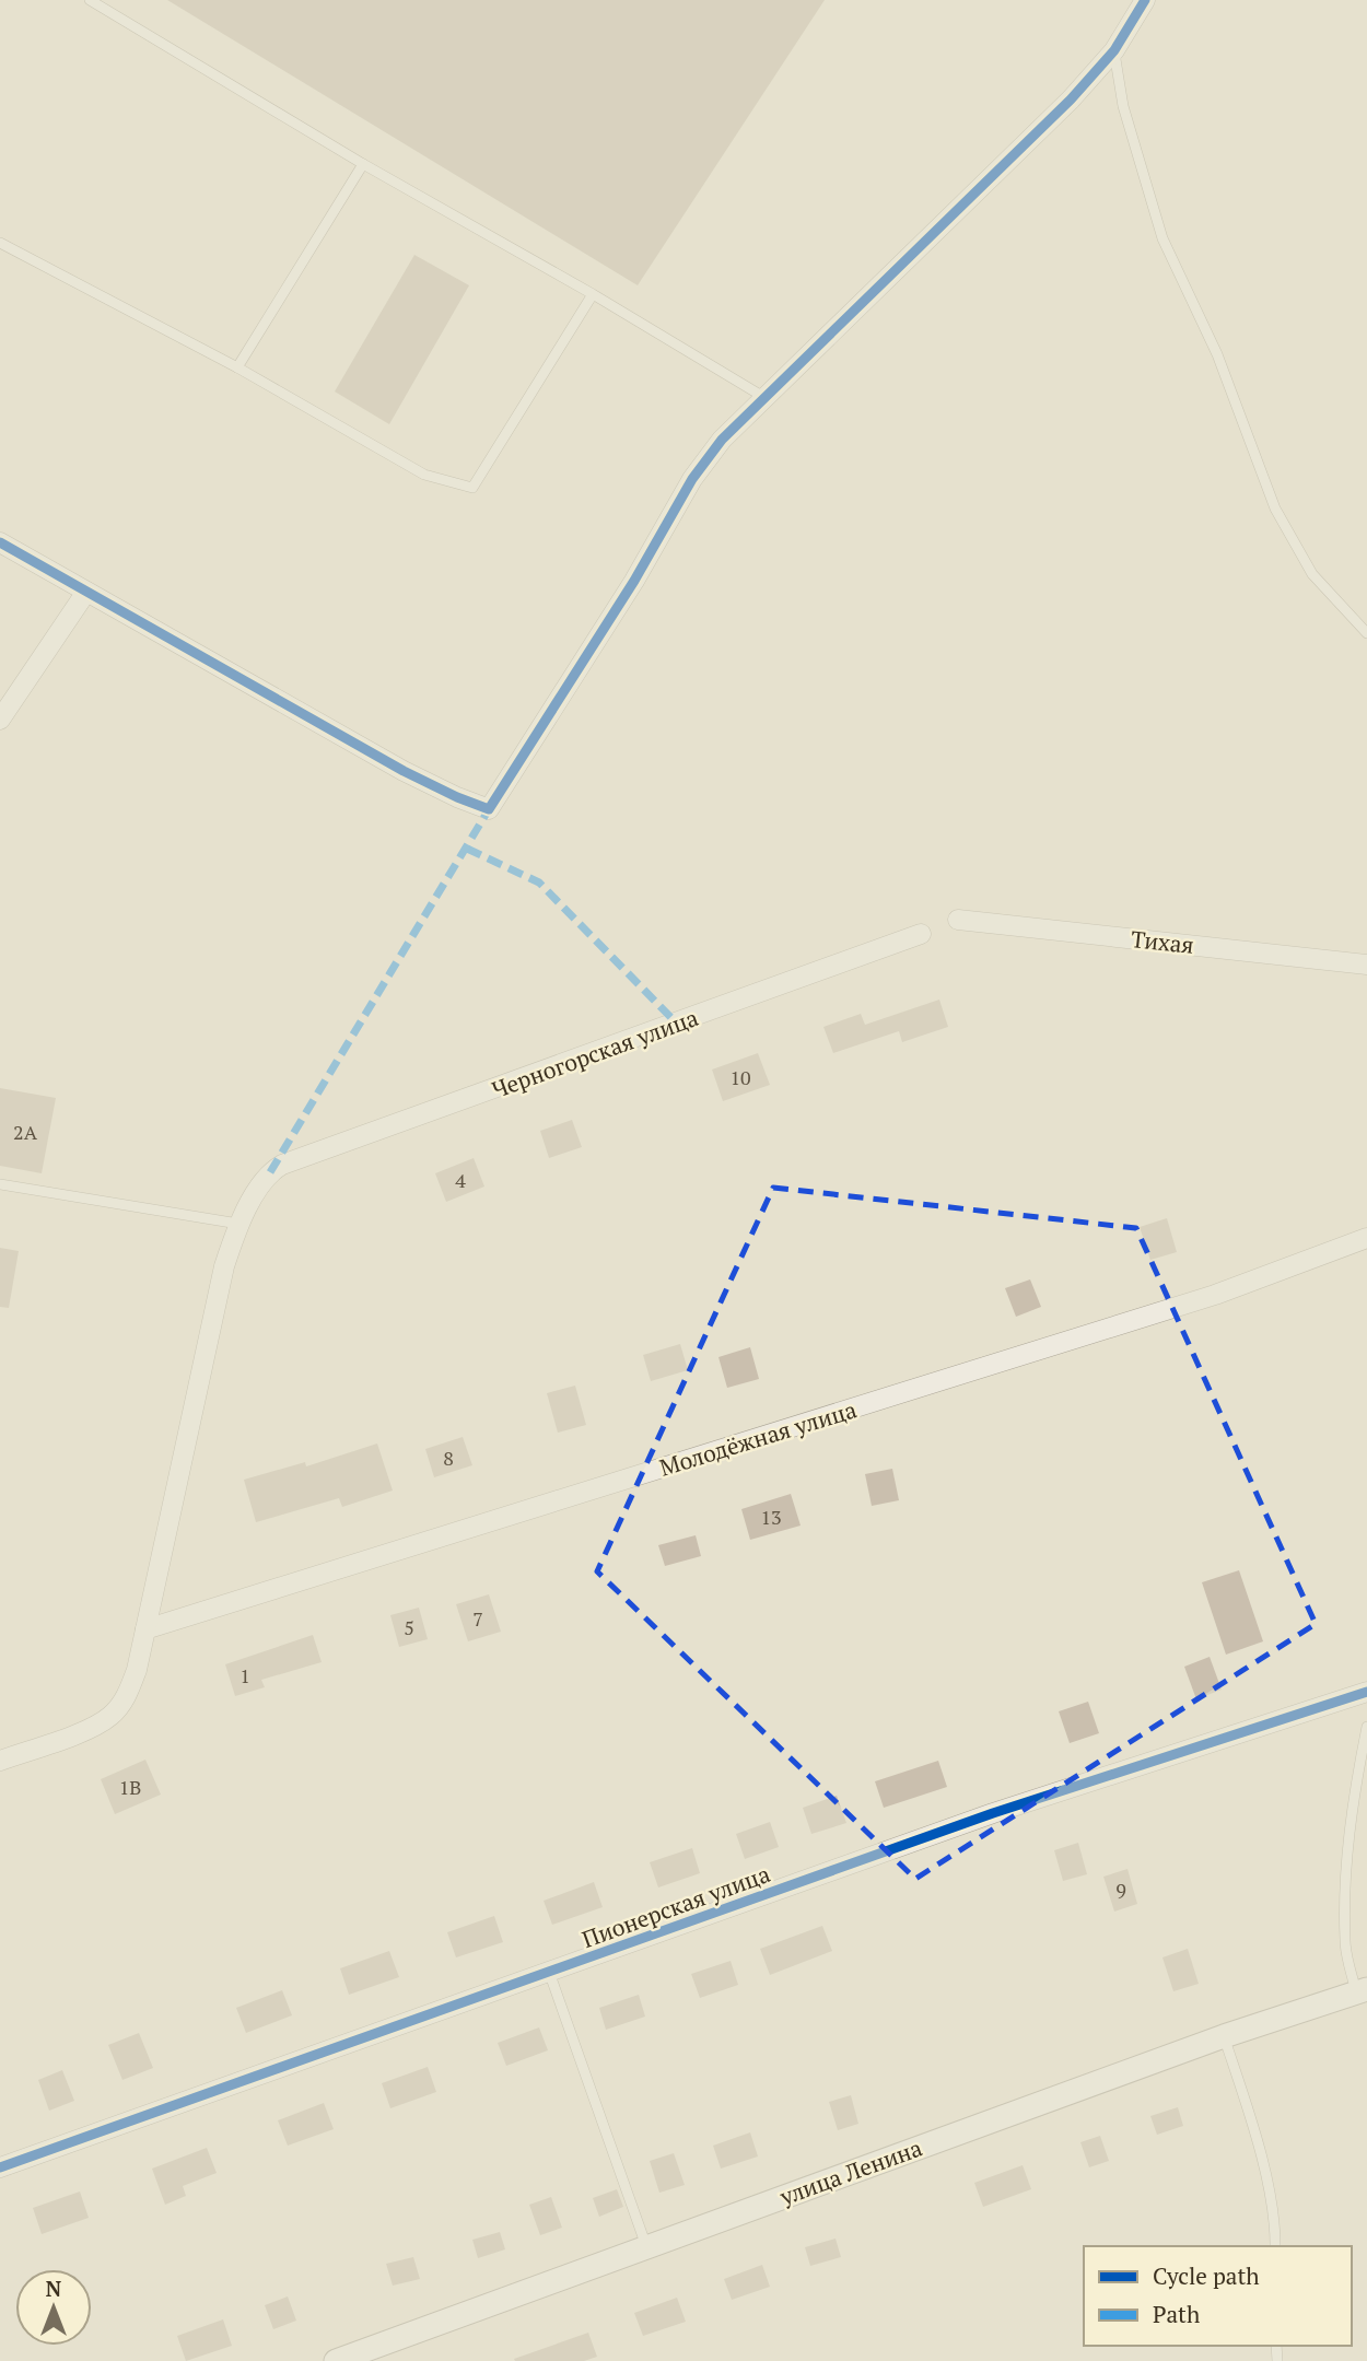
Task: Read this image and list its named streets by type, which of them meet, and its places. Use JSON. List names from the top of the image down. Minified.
{"streets":{"street":["Тихая","Черногорская улица","Молодёжная улица","Пионерская улица","улица Ленина"]},"house_numbers":["10","2А","4","8","13","7","5","1","1В","9"],"legend":["Cycle path","Path"],"north":"top"}
